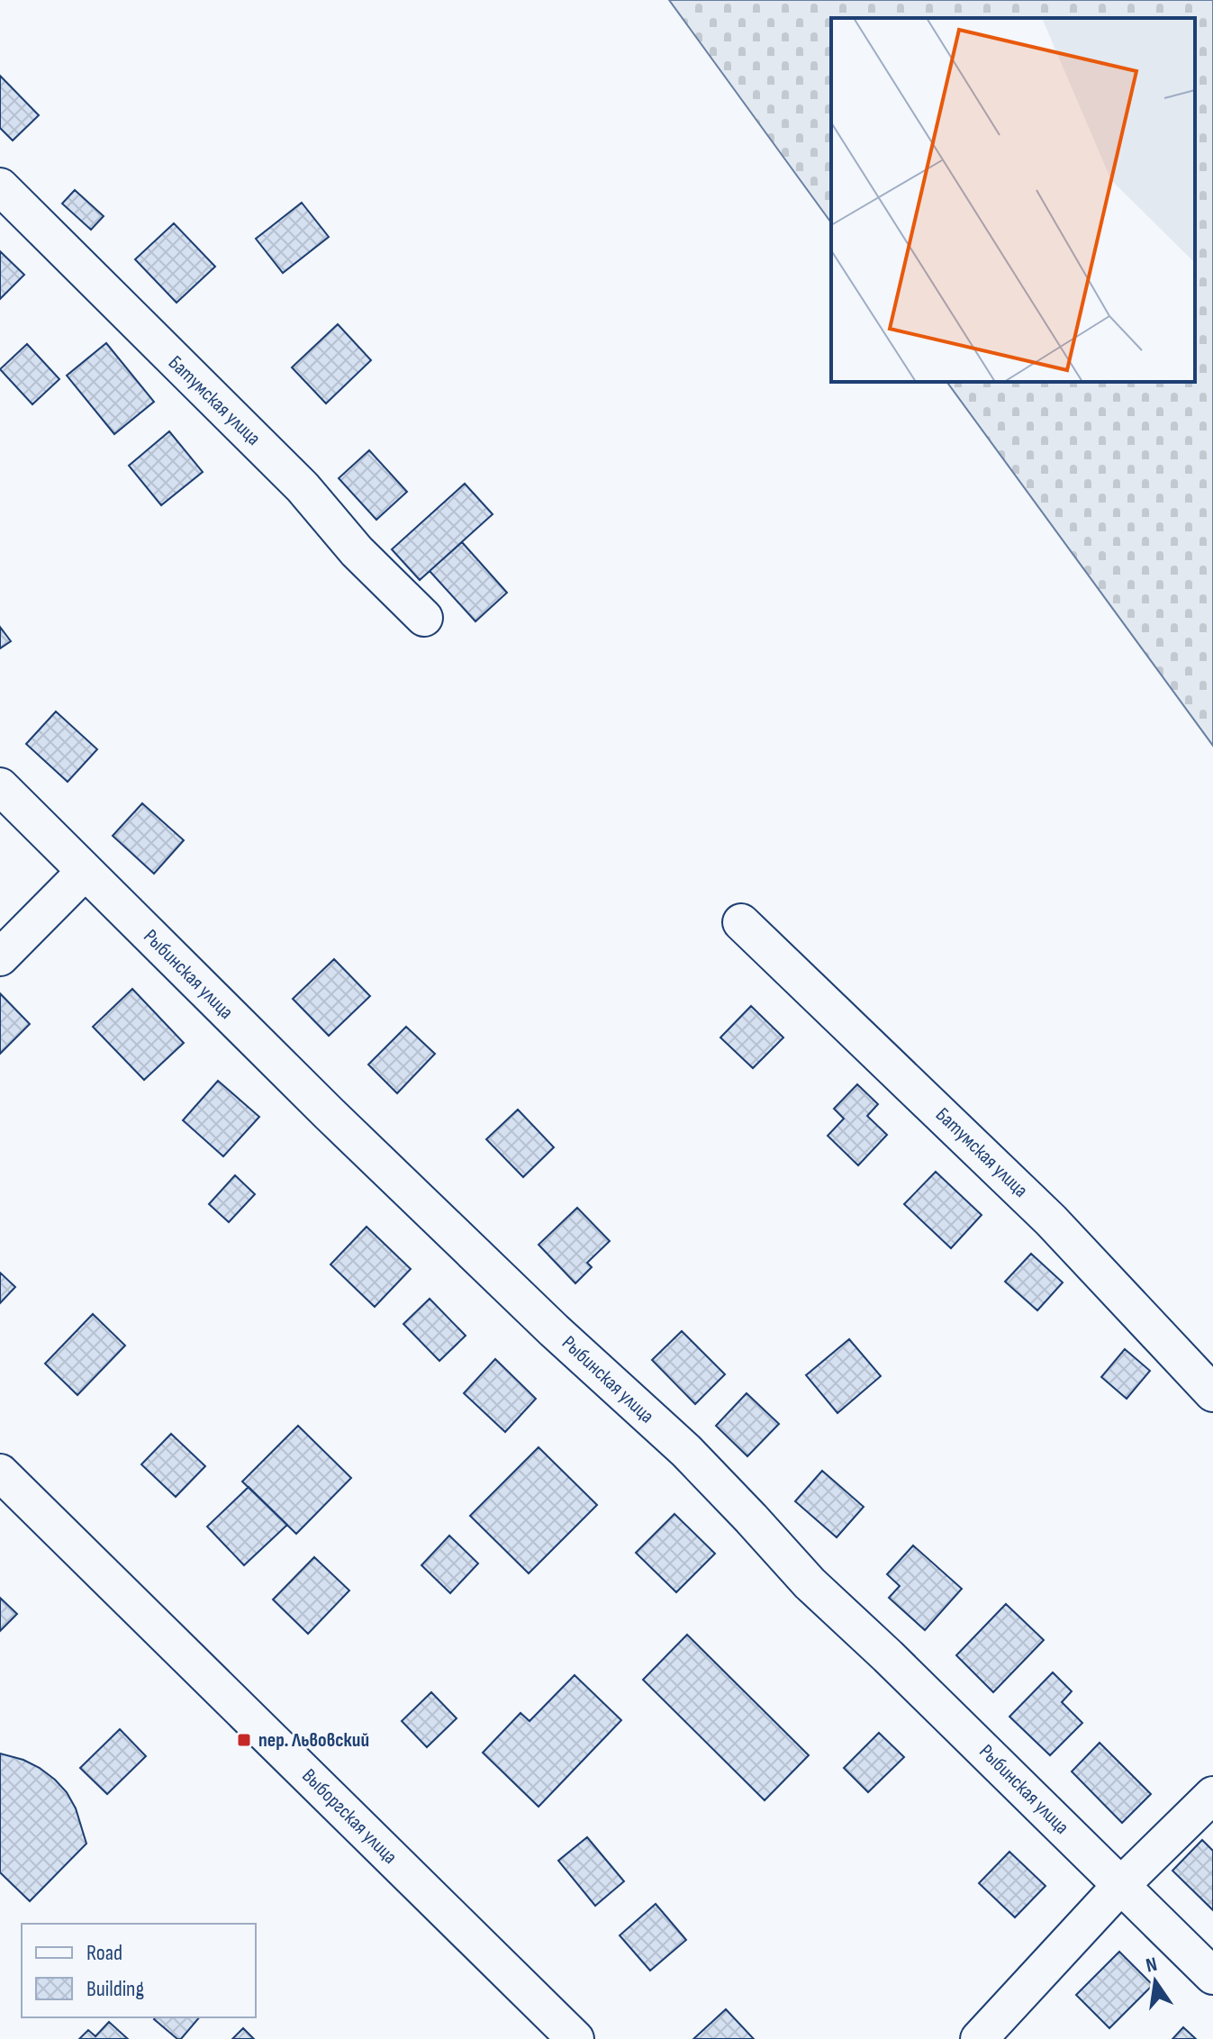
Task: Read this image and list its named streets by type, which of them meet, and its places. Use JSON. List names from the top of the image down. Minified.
{"streets":{"street":["Батумская улица","Рыбинская улица","Выборгская улица"]},"places":{"transit":["пер. Львовский"]},"legend":["Road","Building"],"north":"top"}
